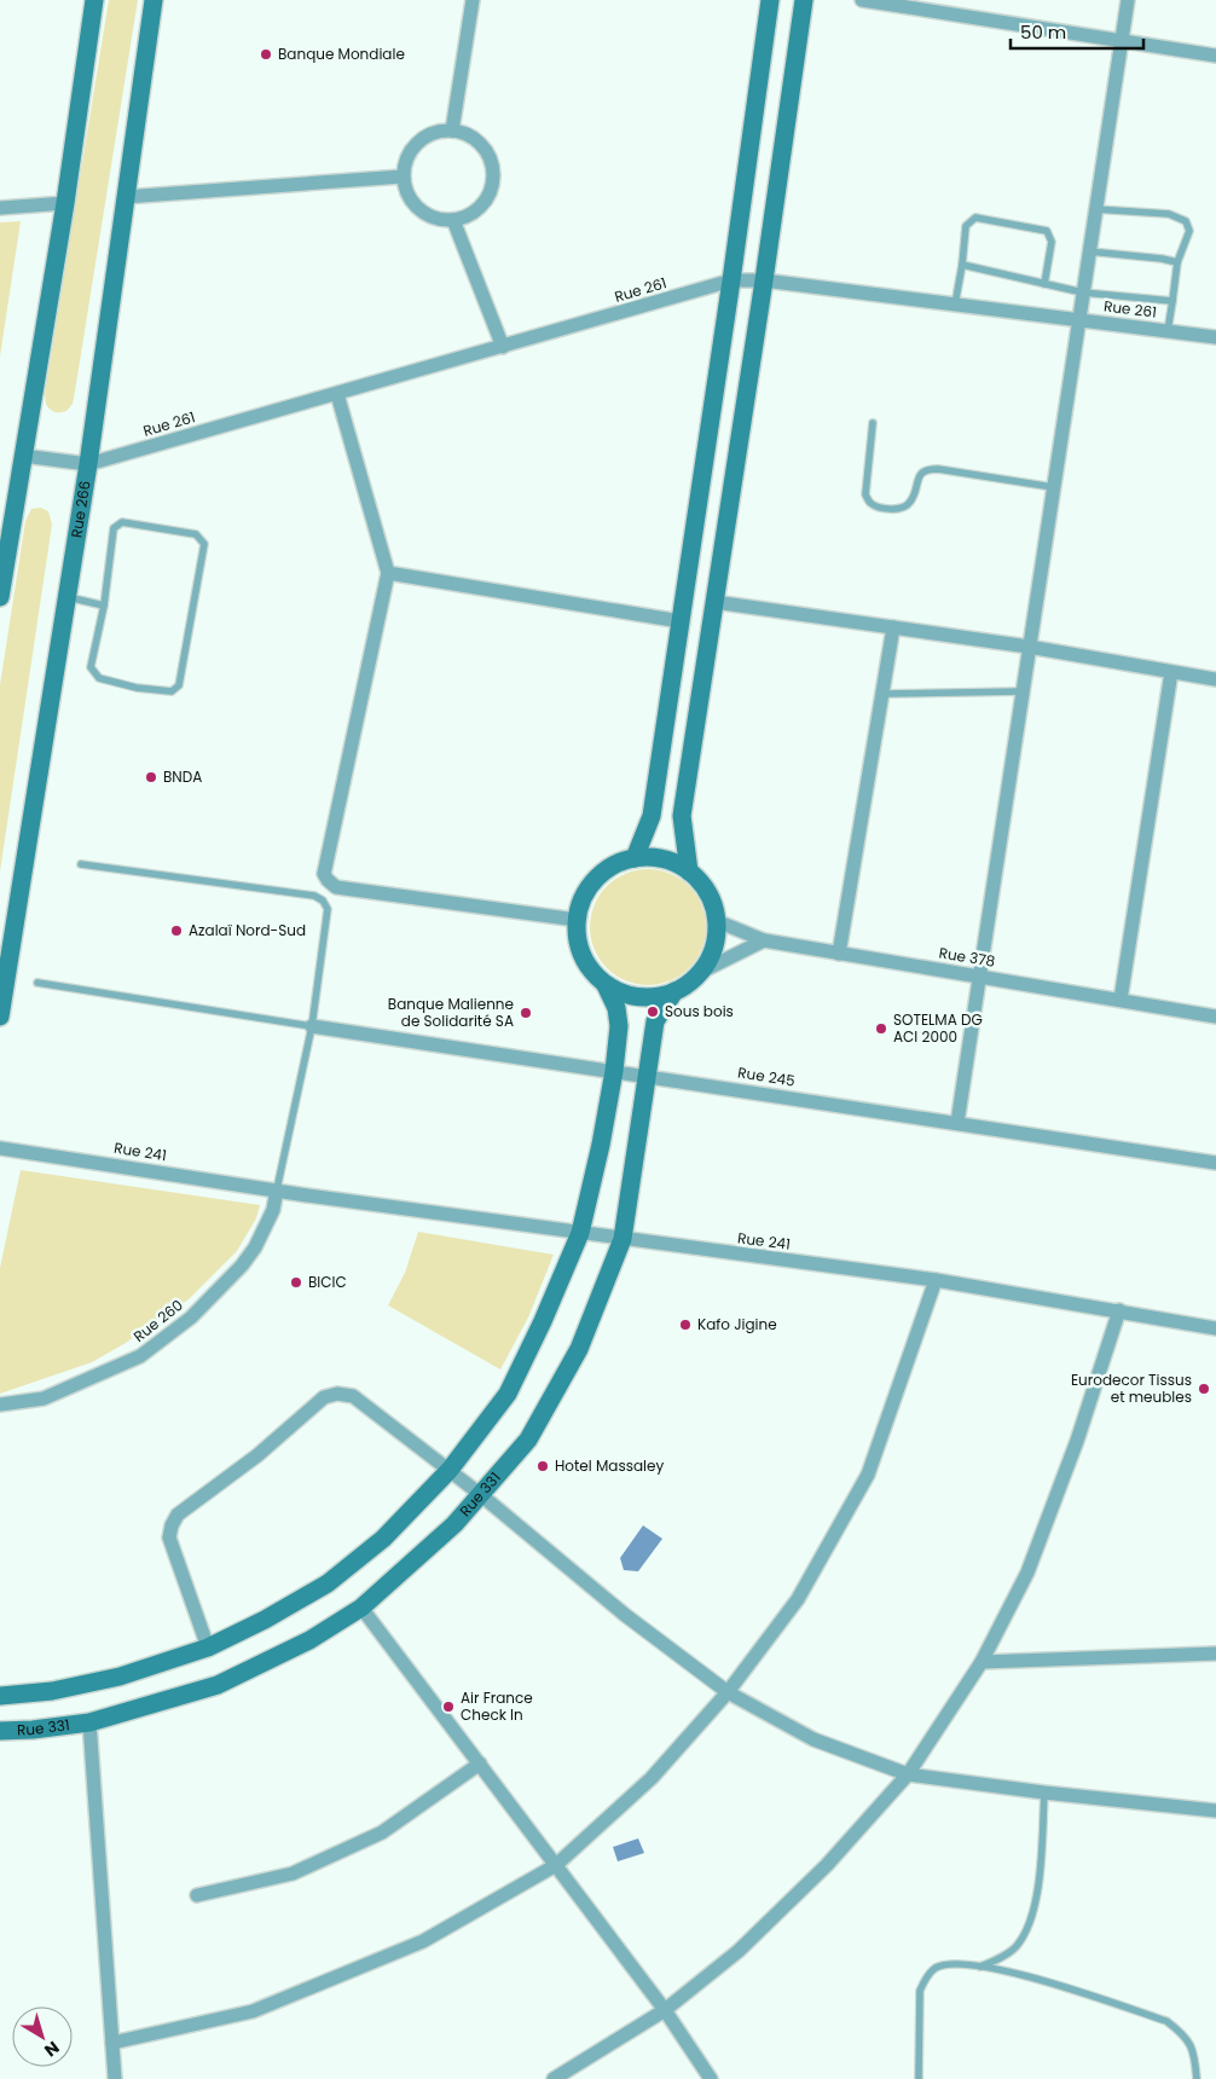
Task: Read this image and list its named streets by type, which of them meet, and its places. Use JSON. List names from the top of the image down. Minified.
{"streets":{"street":["Rue 261","Rue 266","Rue 378","Rue 245","Rue 241","Rue 260","Rue 331"]},"crossings":[["Rue 261","Rue 266"],["Rue 378","Rue 331"],["Rue 245","Rue 331"],["Rue 241","Rue 260"],["Rue 241","Rue 331"]],"places":["Banque Mondiale","BNDA","Azalaï Nord-Sud","Sous bois","Banque Malienne de Solidarité SA","SOTELMA DG ACI 2000","BICIC","Kafo Jigine","Eurodecor Tissus et meubles","Hotel Massaley","Air France Check In"],"scale_bar":"50 m","north":"bottom right"}
